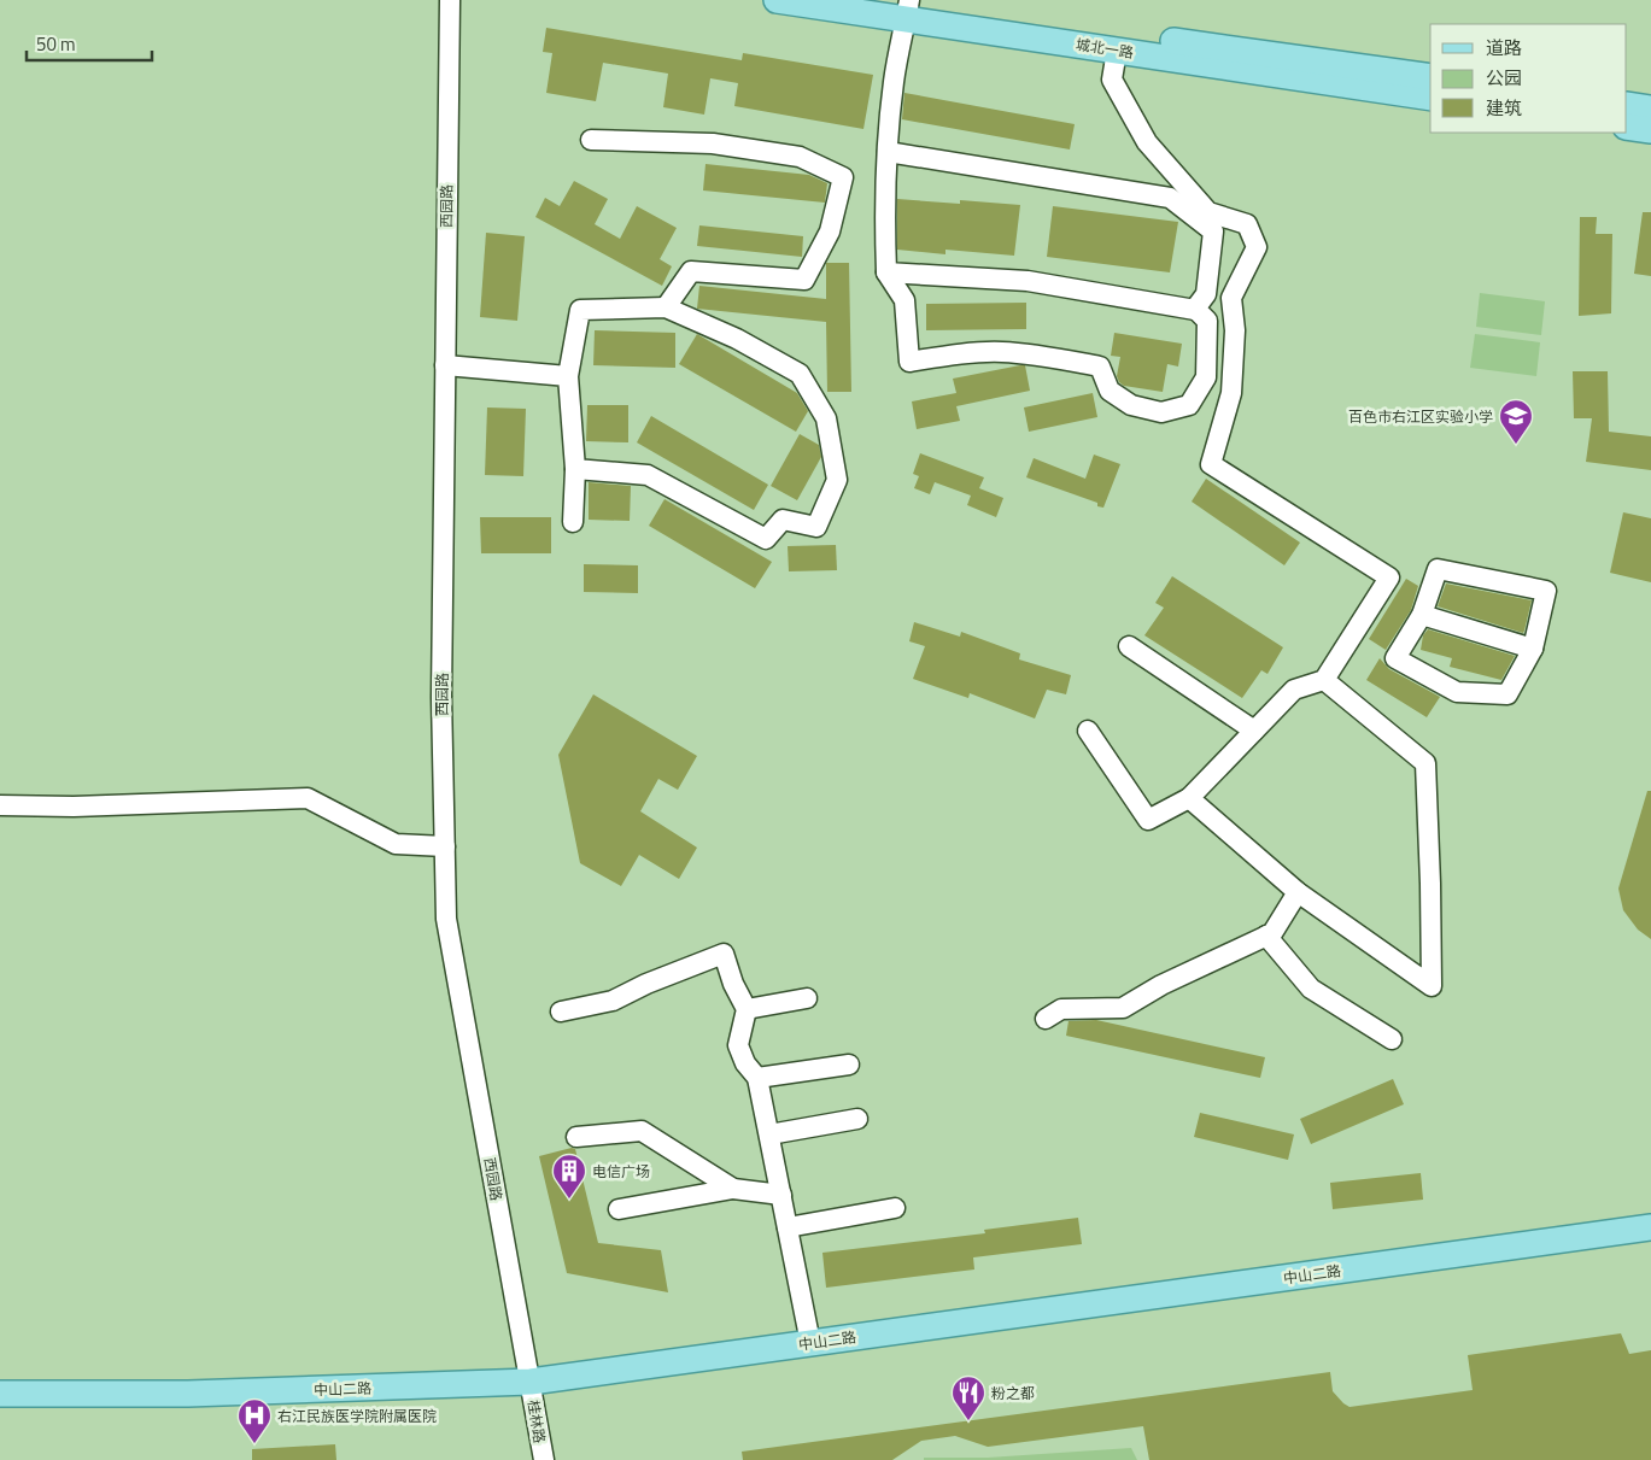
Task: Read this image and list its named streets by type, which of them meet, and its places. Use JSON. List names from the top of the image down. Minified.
{"streets":{"main road":["城北一路","中山二路"],"street":["西园路","桂林路"]},"crossings":[["西园路","中山二路"],["西园路","桂林路"],["中山二路","桂林路"]],"places":{"school or university":["百色市右江区实验小学"],"building":["电信广场"],"restaurant":["粉之都"],"hospital":["右江民族医学院附属医院"]},"legend":["道路","公园","建筑"],"scale_bar":"50 m"}
